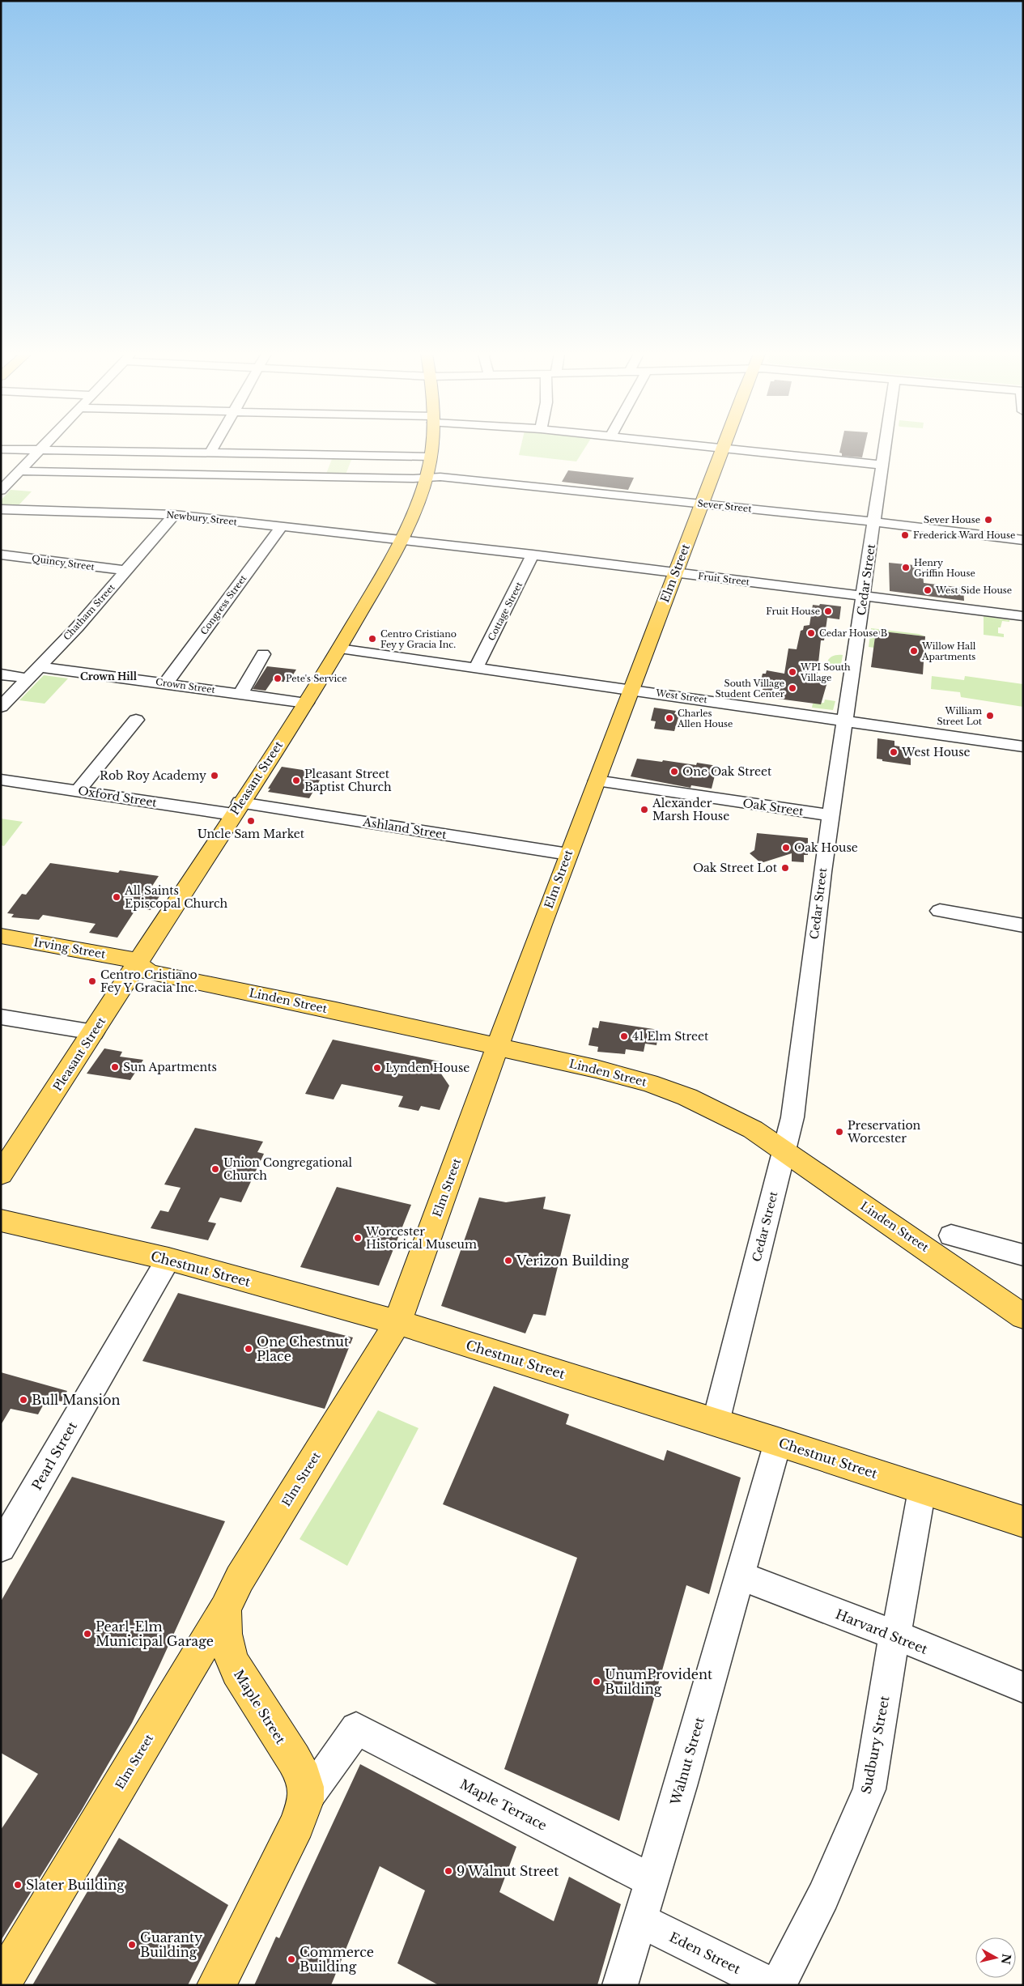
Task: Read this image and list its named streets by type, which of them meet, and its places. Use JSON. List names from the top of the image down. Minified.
{"streets":{"main road":["Elm Street","Pleasant Street","Irving Street","Linden Street","Chestnut Street","Maple Street"],"street":["Sever Street","Newbury Street","Quincy Street","Fruit Street","Cedar Street","Congress Street","Cottage Street","Chatham Street","Crown Street","West Street","Oxford Street","Oak Street","Ashland Street","Pearl Street","Harvard Street","Sudbury Street","Walnut Street","Maple Terrace","Eden Street"]},"crossings":[["Sever Street","Elm Street"],["Sever Street","Cedar Street"],["Sever Street","Pleasant Street"],["Newbury Street","Fruit Street"],["Newbury Street","Congress Street"],["Newbury Street","Chatham Street"],["Newbury Street","Pleasant Street"],["Quincy Street","Chatham Street"],["Elm Street","Fruit Street"],["Elm Street","West Street"],["Elm Street","Oak Street"],["Elm Street","Ashland Street"],["Elm Street","Linden Street"],["Elm Street","Chestnut Street"],["Elm Street","Maple Street"],["Fruit Street","Cedar Street"],["Fruit Street","Cottage Street"],["Fruit Street","Pleasant Street"],["Cedar Street","West Street"],["Cedar Street","Oak Street"],["Cedar Street","Linden Street"],["Cedar Street","Chestnut Street"],["Congress Street","Crown Street"],["Cottage Street","West Street"],["Chatham Street","Crown Street"],["Crown Street","Pleasant Street"],["West Street","Pleasant Street"],["Pleasant Street","Oxford Street"],["Pleasant Street","Ashland Street"],["Pleasant Street","Irving Street"],["Pleasant Street","Linden Street"],["Oxford Street","Ashland Street"],["Irving Street","Linden Street"],["Chestnut Street","Pearl Street"],["Chestnut Street","Sudbury Street"],["Chestnut Street","Walnut Street"],["Harvard Street","Sudbury Street"],["Harvard Street","Walnut Street"],["Maple Street","Maple Terrace"],["Walnut Street","Maple Terrace"],["Walnut Street","Eden Street"]],"districts":["Crown Hill"],"places":["Sever House","Frederick Ward House","Henry Griffin House","West Side House","Fruit House","Cedar House B","Centro Cristiano Fey y Gracia Inc.","Willow Hall Apartments","WPI South Village","Pete's Service","South Village Student Center","William Street Lot","Charles Allen House","West House","One Oak Street","Rob Roy Academy","Pleasant Street Baptist Church","Alexander Marsh House","Uncle Sam Market","Oak House","Oak Street Lot","All Saints Episcopal Church","Centro Cristiano Fey Y Gracia Inc.","41 Elm Street","Sun Apartments","Lynden House","Preservation Worcester","Union Congregational Church","Worcester Historical Museum","Verizon Building","One Chestnut Place","Bull Mansion","Pearl-Elm Municipal Garage","UnumProvident Building","9 Walnut Street","Slater Building","Guaranty Building","Commerce Building"],"north":"right"}
